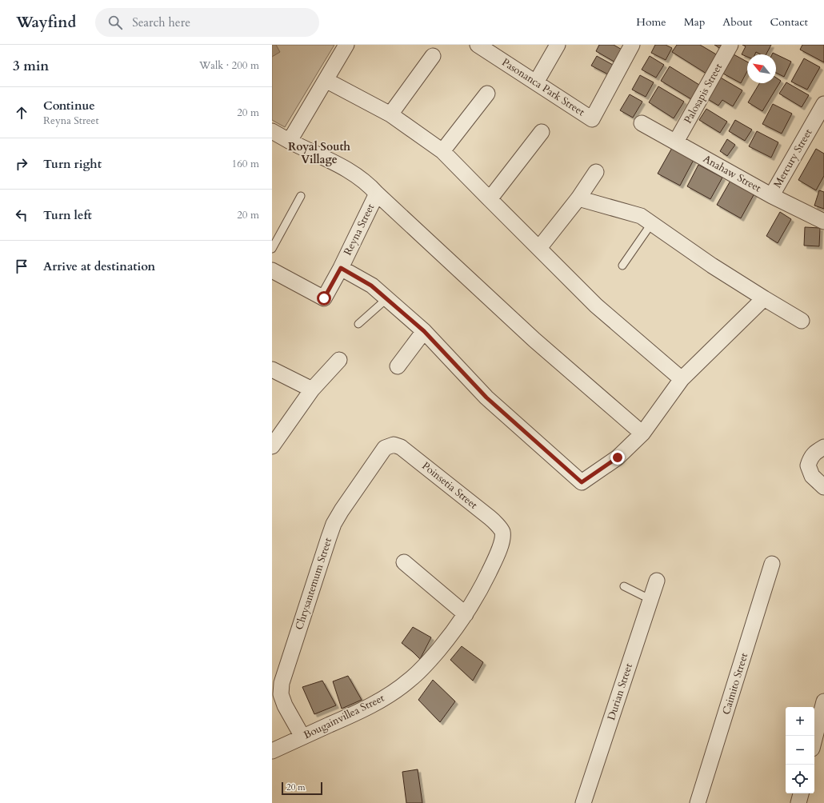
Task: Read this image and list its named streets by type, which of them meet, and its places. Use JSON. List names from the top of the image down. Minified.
{"streets":{"street":["Pasonanca Park Street","Palosapis Street","Mercury Street","Anahaw Street","Reyna Street","Poinsetia Street","Chrysantemum Street","Caimito Street","Durian Street","Bougainvillea Street"]},"crossings":[["Palosapis Street","Anahaw Street"],["Mercury Street","Anahaw Street"],["Poinsetia Street","Chrysantemum Street"],["Poinsetia Street","Bougainvillea Street"],["Chrysantemum Street","Bougainvillea Street"]],"districts":["Royal South Village"],"scale_bar":"20 m","north":"top left","page":{"header":"Wayfind","search":"Search here","nav":["Home","Map","About","Contact"],"heading":["3 min","Walk · 200 m"],"list":[["Continue","Reyna Street","20 m"],["Turn right","160 m"],["Turn left","20 m"],"Arrive at destination"],"map_buttons":["+","−"],"scale":"20 m"}}
